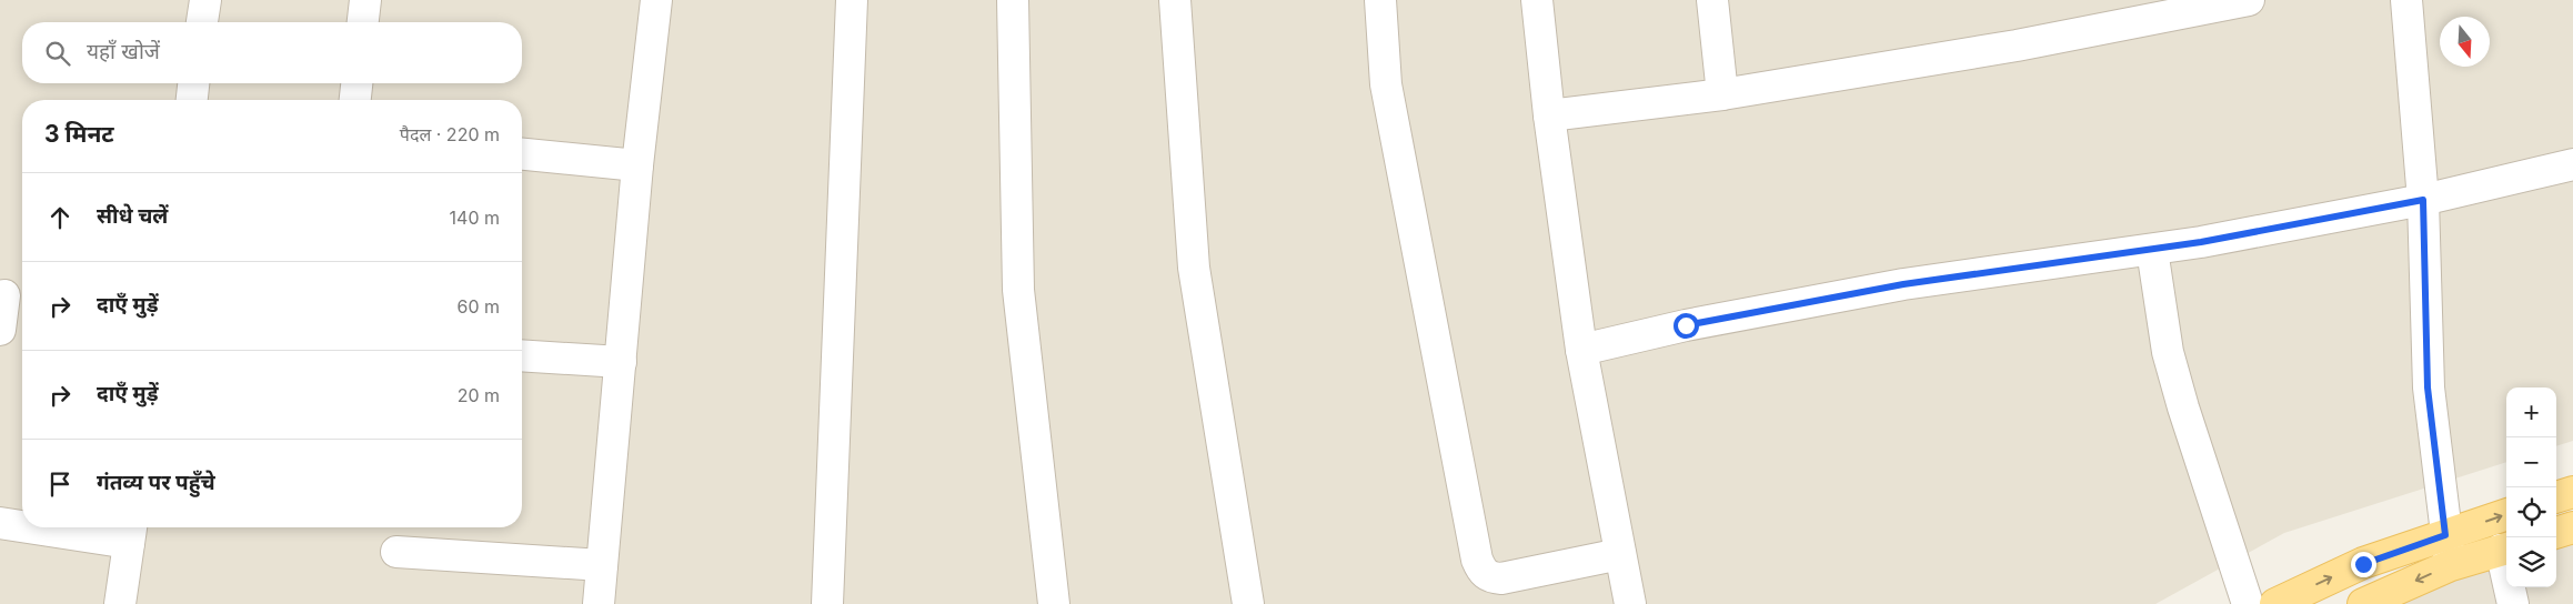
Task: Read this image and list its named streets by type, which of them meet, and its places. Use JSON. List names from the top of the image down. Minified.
{"north":"bottom","page":{"search":"यहाँ खोजें","heading":["3 मिनट","पैदल · 220 m"],"list":[["सीधे चलें","140 m"],["दाएँ मुड़ें","60 m"],["दाएँ मुड़ें","20 m"],"गंतव्य पर पहुँचे"],"map_buttons":["+","−"]}}
